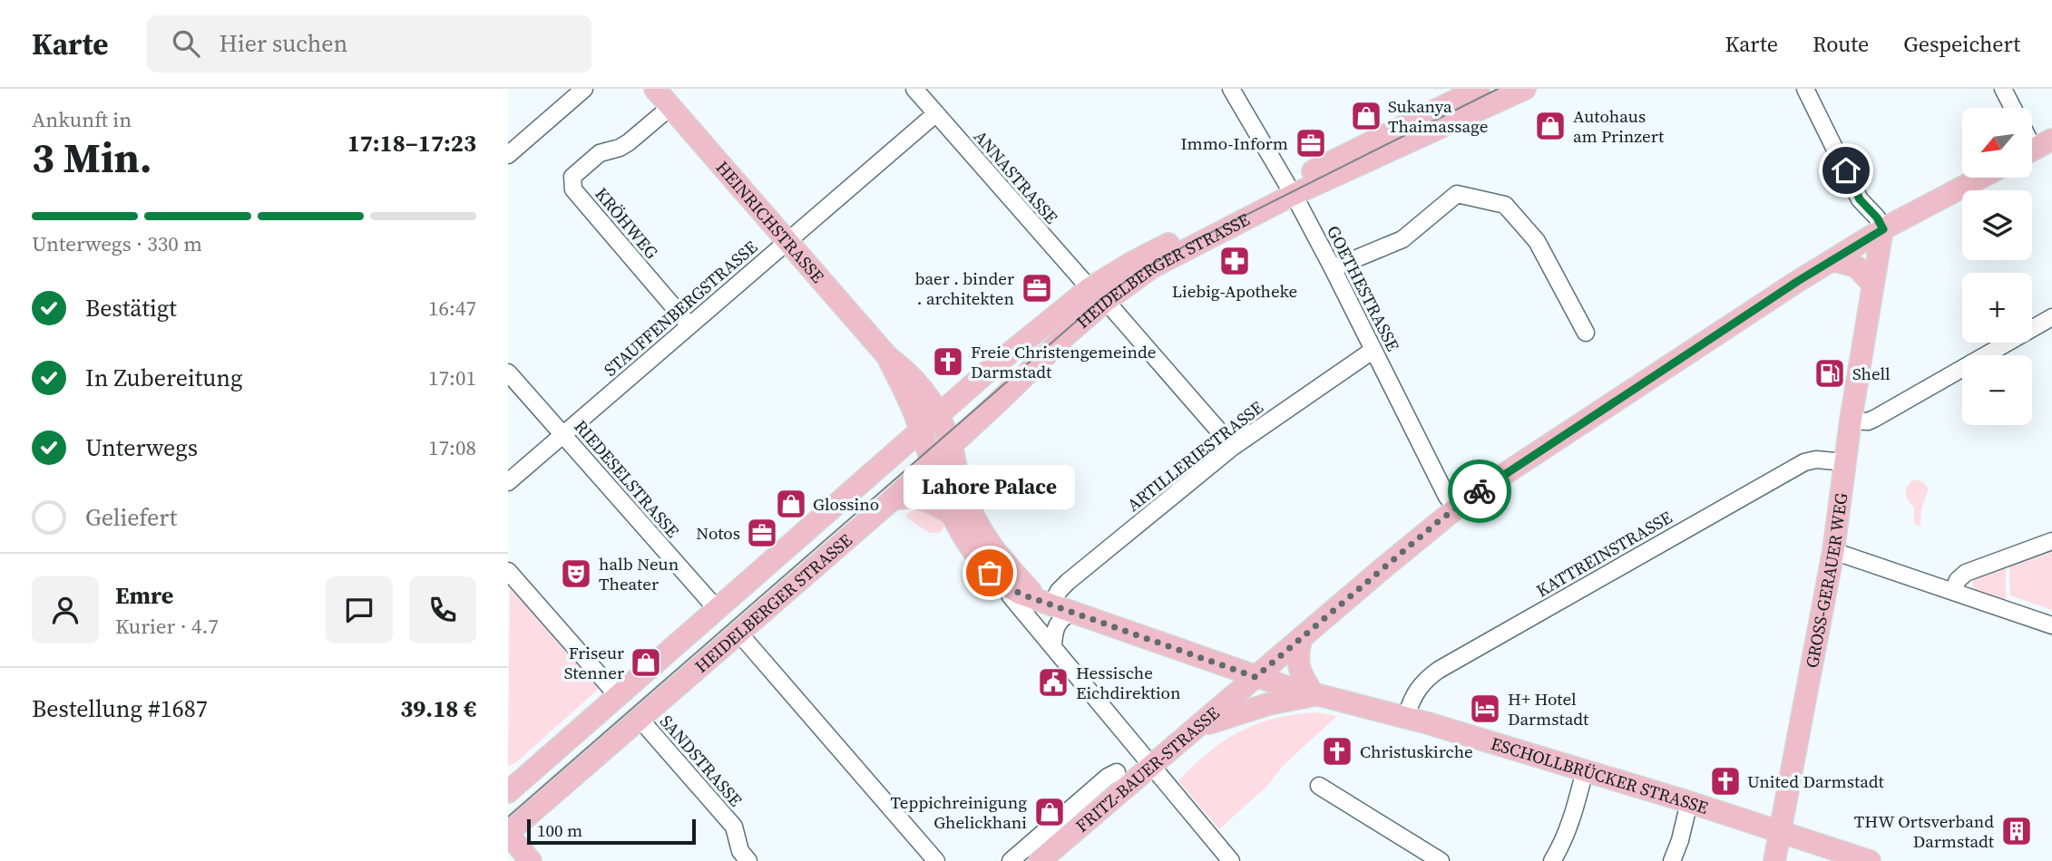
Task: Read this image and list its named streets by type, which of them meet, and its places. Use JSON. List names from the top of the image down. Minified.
{"streets":{"main road":["HEINRICHSTRASSE","HEIDELBERGER STRASSE","GROSS-GERAUER WEG","FRITZ-BAUER-STRASSE","ESCHOLLBRÜCKER STRASSE"],"street":["ANNASTRASSE","KRÖHWEG","GOETHESTRASSE","STAUFFENBERGSTRASSE","ARTILLERIESTRASSE","RIEDESELSTRASSE","KATTREINSTRASSE","SANDSTRASSE"]},"crossings":[["ANNASTRASSE","HEIDELBERGER STRASSE"],["ANNASTRASSE","STAUFFENBERGSTRASSE"],["ANNASTRASSE","ARTILLERIESTRASSE"],["HEINRICHSTRASSE","KRÖHWEG"],["HEINRICHSTRASSE","HEIDELBERGER STRASSE"],["HEINRICHSTRASSE","STAUFFENBERGSTRASSE"],["HEINRICHSTRASSE","ESCHOLLBRÜCKER STRASSE"],["KRÖHWEG","STAUFFENBERGSTRASSE"],["HEIDELBERGER STRASSE","GOETHESTRASSE"],["HEIDELBERGER STRASSE","RIEDESELSTRASSE"],["HEIDELBERGER STRASSE","SANDSTRASSE"],["HEIDELBERGER STRASSE","ESCHOLLBRÜCKER STRASSE"],["GOETHESTRASSE","ARTILLERIESTRASSE"],["GOETHESTRASSE","FRITZ-BAUER-STRASSE"],["STAUFFENBERGSTRASSE","RIEDESELSTRASSE"],["ARTILLERIESTRASSE","ESCHOLLBRÜCKER STRASSE"],["KATTREINSTRASSE","GROSS-GERAUER WEG"],["KATTREINSTRASSE","ESCHOLLBRÜCKER STRASSE"],["GROSS-GERAUER WEG","FRITZ-BAUER-STRASSE"],["GROSS-GERAUER WEG","ESCHOLLBRÜCKER STRASSE"],["FRITZ-BAUER-STRASSE","ESCHOLLBRÜCKER STRASSE"]],"places":{"shop":["Sukanya Thaimassage","Autohaus am Prinzert","Glossino","Friseur Stenner","Teppichreinigung Ghelickhani"],"office":["Immo-Inform","baer . binder . architekten","Notos"],"pharmacy":["Liebig-Apotheke"],"church":["Freie Christengemeinde Darmstadt","Christuskirche","United Darmstadt"],"fuel station":["Shell"],"other":["Lahore Palace"],"theatre":["halb Neun Theater"],"public building":["Hessische Eichdirektion"],"hotel":["H+ Hotel Darmstadt"],"building":["THW Ortsverband Darmstadt"]},"scale_bar":"100 m","north":"bottom left","page":{"header":"Karte","search":"Hier suchen","nav":["Karte","Route","Gespeichert"],"heading":["3 Min.","Ankunft in","17:18–17:23"],"panel":["Emre","Kurier · 4.7","Bestellung #1687","39.18 €"],"map_buttons":["+","−"],"bar":"Unterwegs · 330 m","list":[["Bestätigt","16:47"],["In Zubereitung","17:01"],["Unterwegs","17:08"],"Geliefert"],"bubble":"Lahore Palace","scale":"100 m"}}
